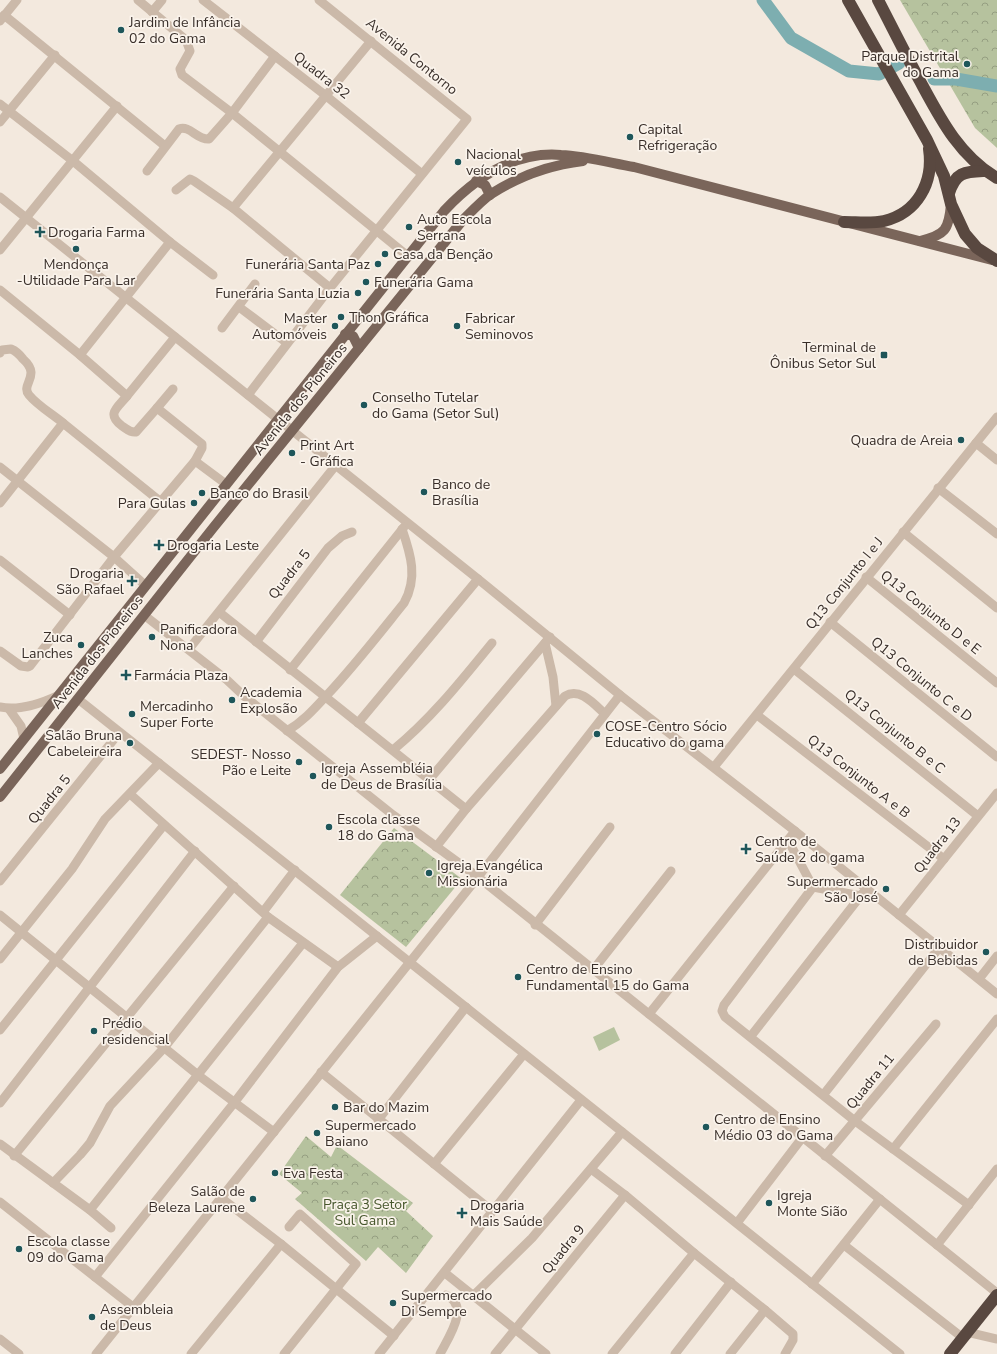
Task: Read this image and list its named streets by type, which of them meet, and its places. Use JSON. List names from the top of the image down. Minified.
{"streets":{"main road":["Avenida dos Pioneiros"],"street":["Avenida Contorno","Quadra 32","Quadra 5","Q13 Conjunto I e J","Q13 Conjunto D e E","Q13 Conjunto C e D","Q13 Conjunto B e C","Q13 Conjunto A e B","Quadra 13","Quadra 11","Quadra 9"]},"crossings":[["Avenida Contorno","Quadra 32"],["Q13 Conjunto I e J","Q13 Conjunto D e E"],["Q13 Conjunto I e J","Q13 Conjunto C e D"],["Q13 Conjunto I e J","Q13 Conjunto B e C"],["Q13 Conjunto I e J","Q13 Conjunto A e B"],["Q13 Conjunto B e C","Quadra 13"],["Q13 Conjunto A e B","Quadra 13"]],"parks":["Praça 3 Setor Sul Gama"],"places":{"other":["Jardim de Infância 02 do Gama","Parque Distrital do Gama","Capital Refrigeração","Nacional veículos","Auto Escola Serrana","Mendonça -Utilidade Para Lar","Casa da Benção","Funerária Santa Paz","Funerária Gama","Funerária Santa Luzia","Thon Gráfica","Master Automóveis","Fabricar Seminovos","Conselho Tutelar do Gama (Setor Sul)","Quadra de Areia","Print Art - Gráfica","Banco de Brasília","Banco do Brasil","Para Gulas","Panificadora Nona","Zuca Lanches","Academia Explosão","Mercadinho Super Forte","COSE-Centro Sócio Educativo do gama","Salão Bruna Cabeleireira","SEDEST- Nosso Pão e Leite","Igreja Assembléia de Deus de Brasília","Escola classe 18 do Gama","Igreja Evangélica Missionária","Supermercado São José","Distribuidor de Bebidas","Centro de Ensino Fundamental 15 do Gama","Prédio residencial","Bar do Mazim","Centro de Ensino Médio 03 do Gama","Supermercado Baiano","Eva Festa","Salão de Beleza Laurene","Igreja Monte Sião","Escola classe 09 do Gama","Supermercado Di Sempre","Assembleia de Deus"],"health":["Drogaria Farma","Drogaria Leste","Drogaria São Rafael","Farmácia Plaza","Centro de Saúde 2 do gama","Drogaria Mais Saúde"],"transit":["Terminal de Ônibus Setor Sul"]}}
